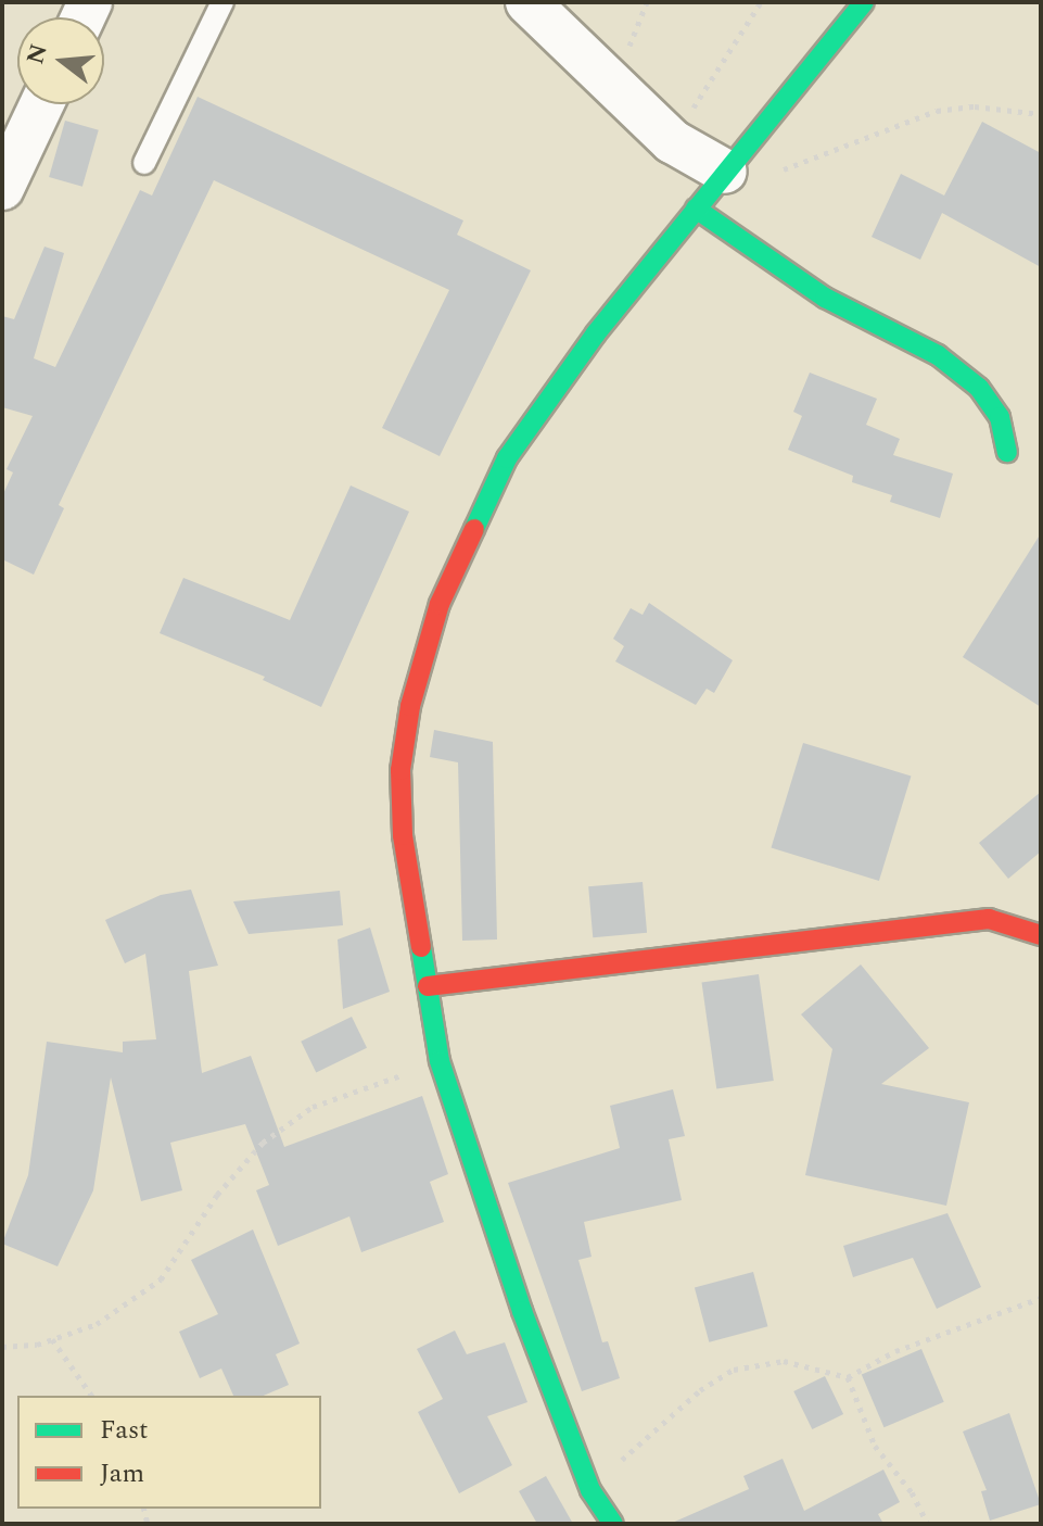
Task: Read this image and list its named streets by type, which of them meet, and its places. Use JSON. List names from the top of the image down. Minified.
{"legend":["Fast","Jam"],"north":"left"}
